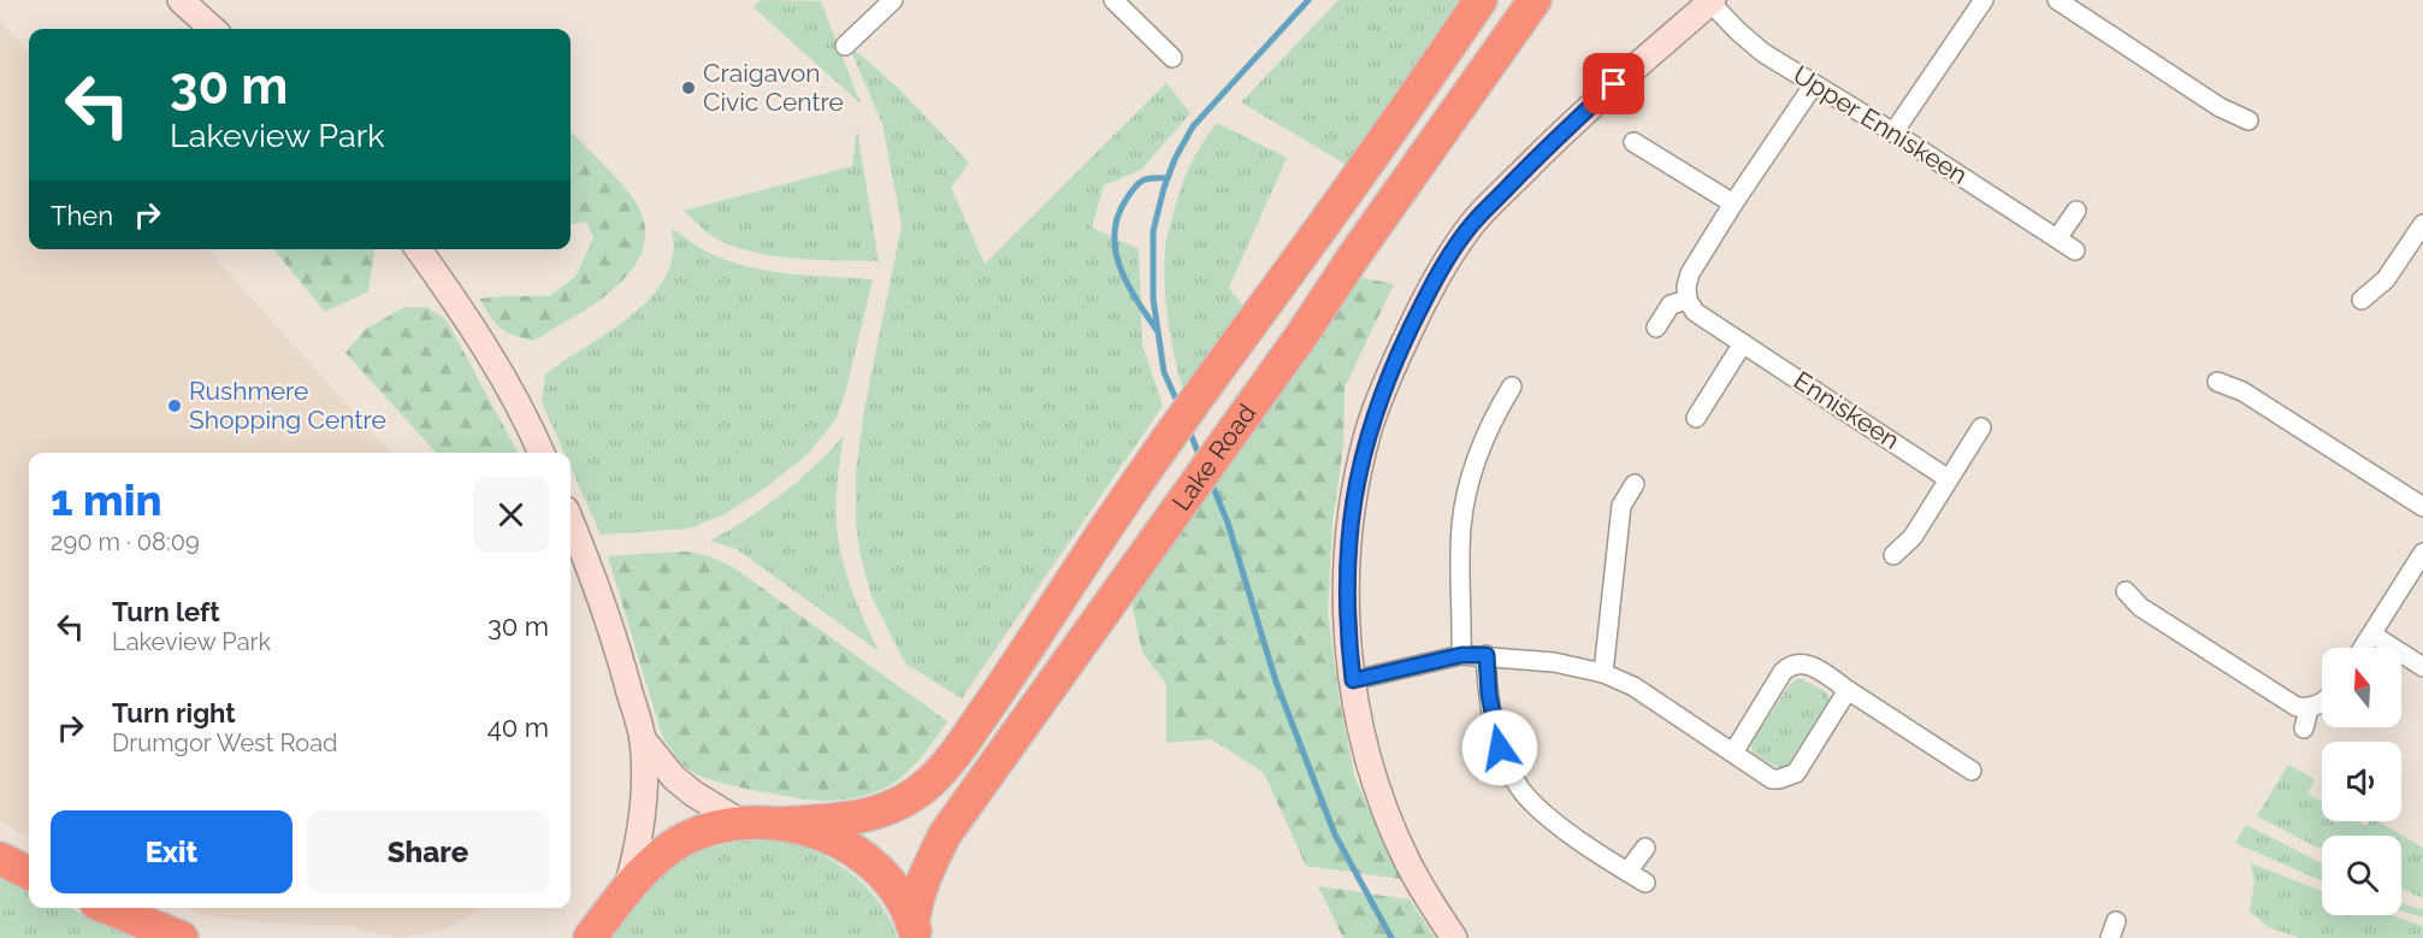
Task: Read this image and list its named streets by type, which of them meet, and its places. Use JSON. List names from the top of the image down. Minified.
{"streets":{"highway":["Lake Road"],"street":["Upper Enniskeen","Enniskeen"]},"places":["Craigavon Civic Centre","Rushmere Shopping Centre"],"north":"top","page":{"turn":["30 m","Lakeview Park"],"then":"Then","heading":["1 min","290 m · 08:09"],"list":[{"name":"Turn left","note":"Lakeview Park","value":"30 m"},{"name":"Turn right","note":"Drumgor West Road","value":"40 m"}],"buttons":["Exit","Share"]}}
